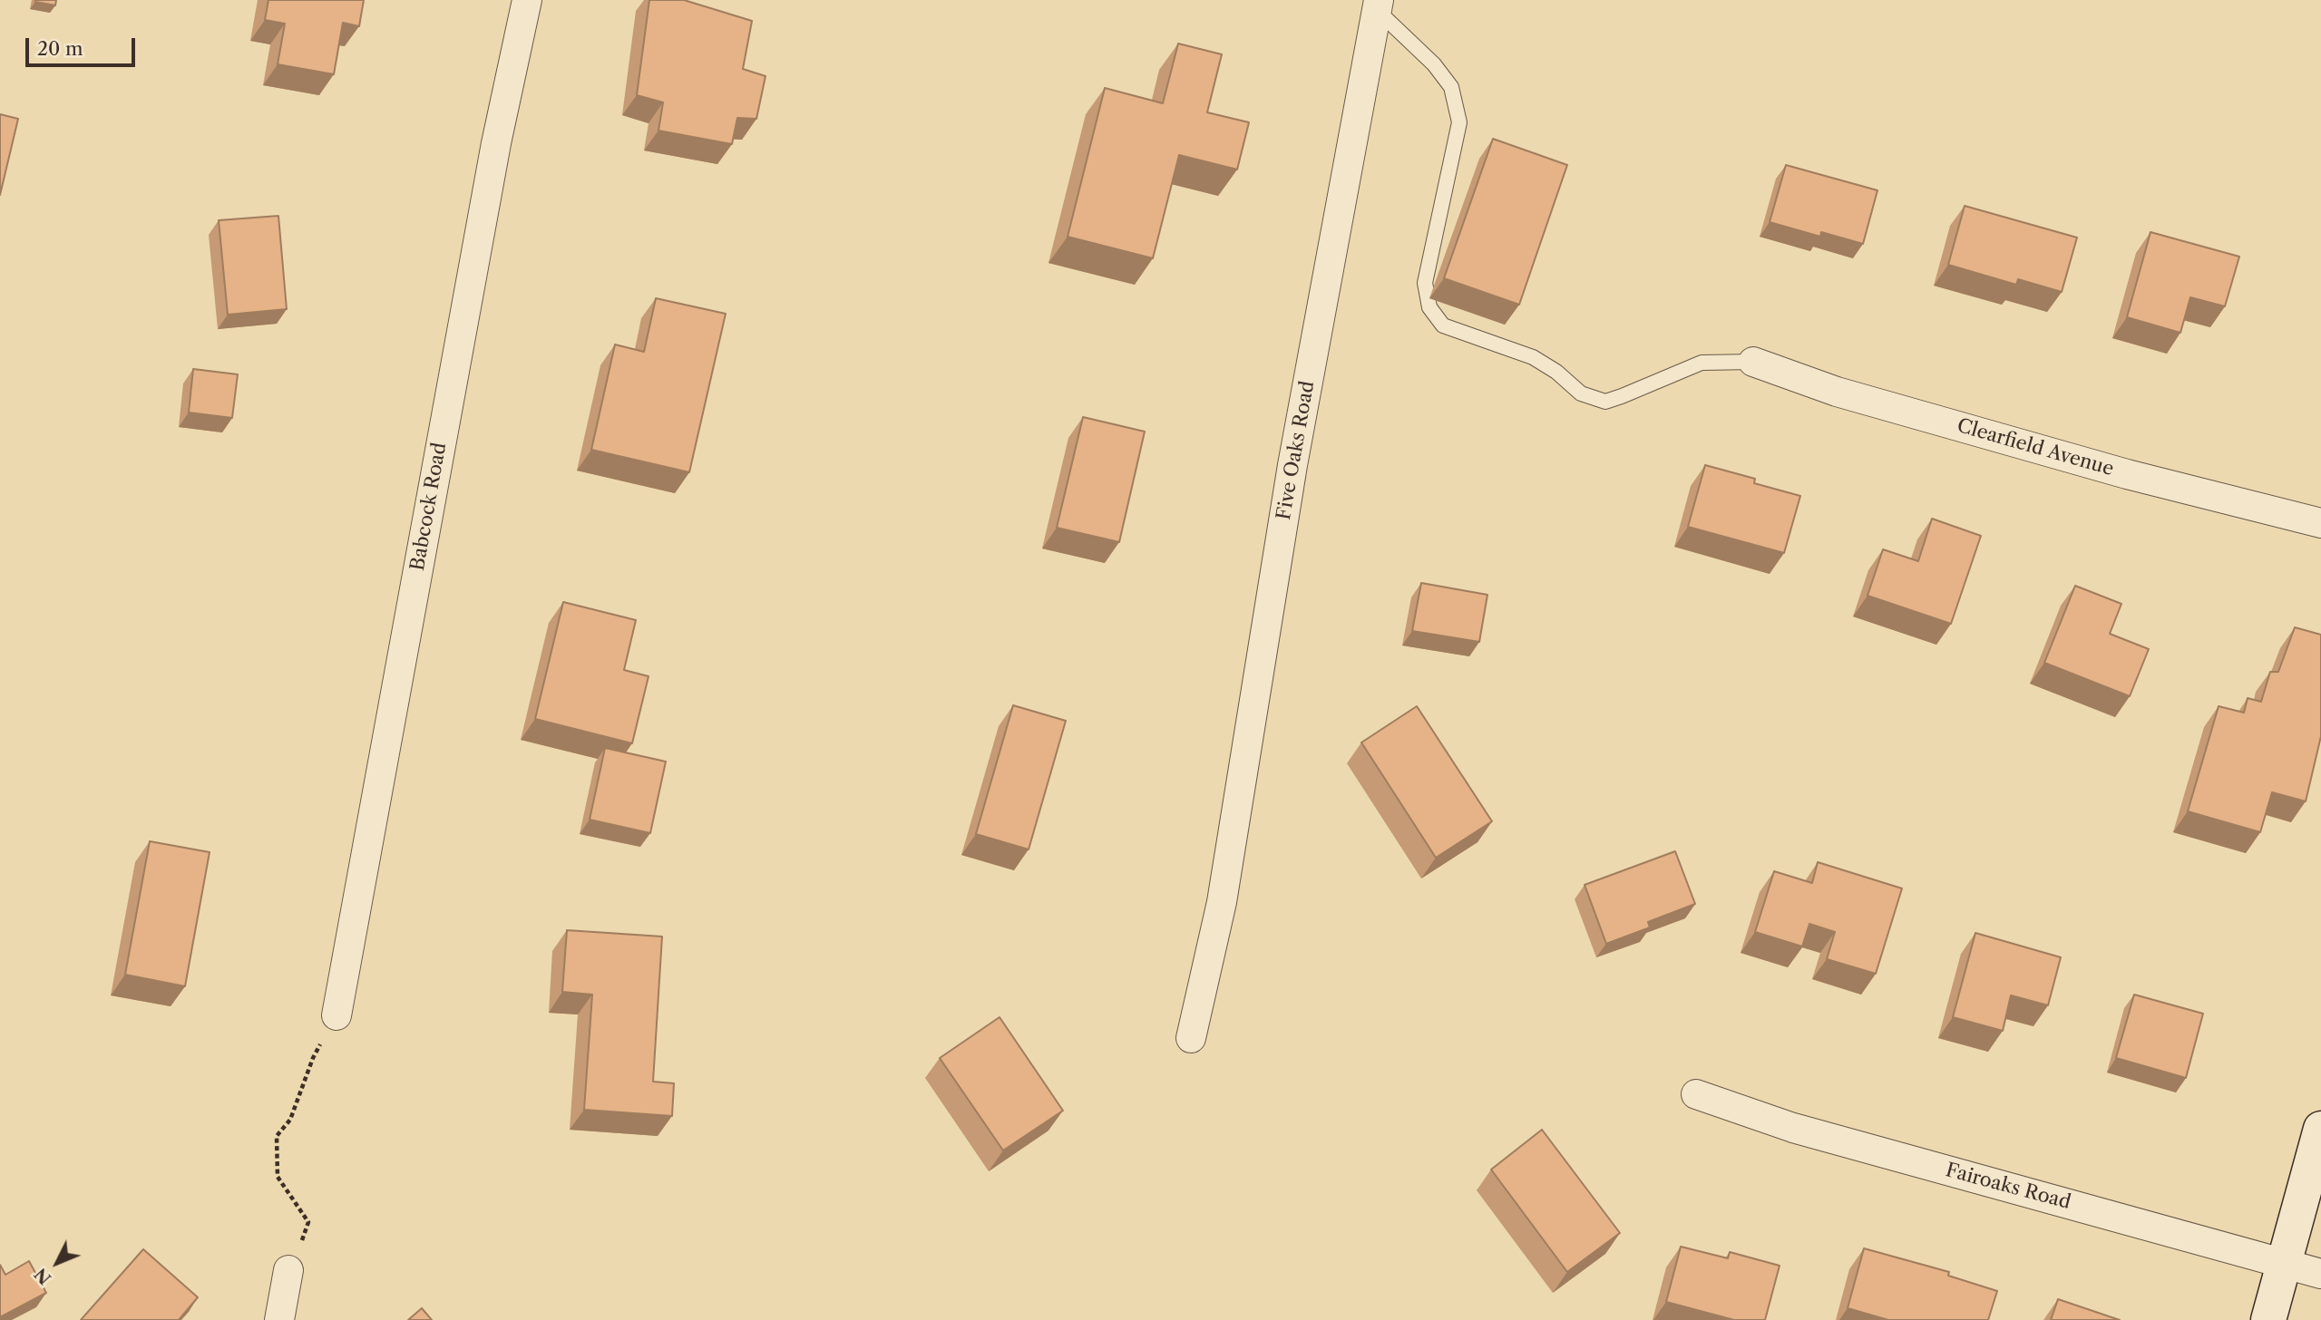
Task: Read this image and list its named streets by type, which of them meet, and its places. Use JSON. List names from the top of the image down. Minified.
{"streets":{"street":["Clearfield Avenue","Five Oaks Road","Babcock Road","Fairoaks Road"]},"scale_bar":"20 m","north":"bottom left"}
